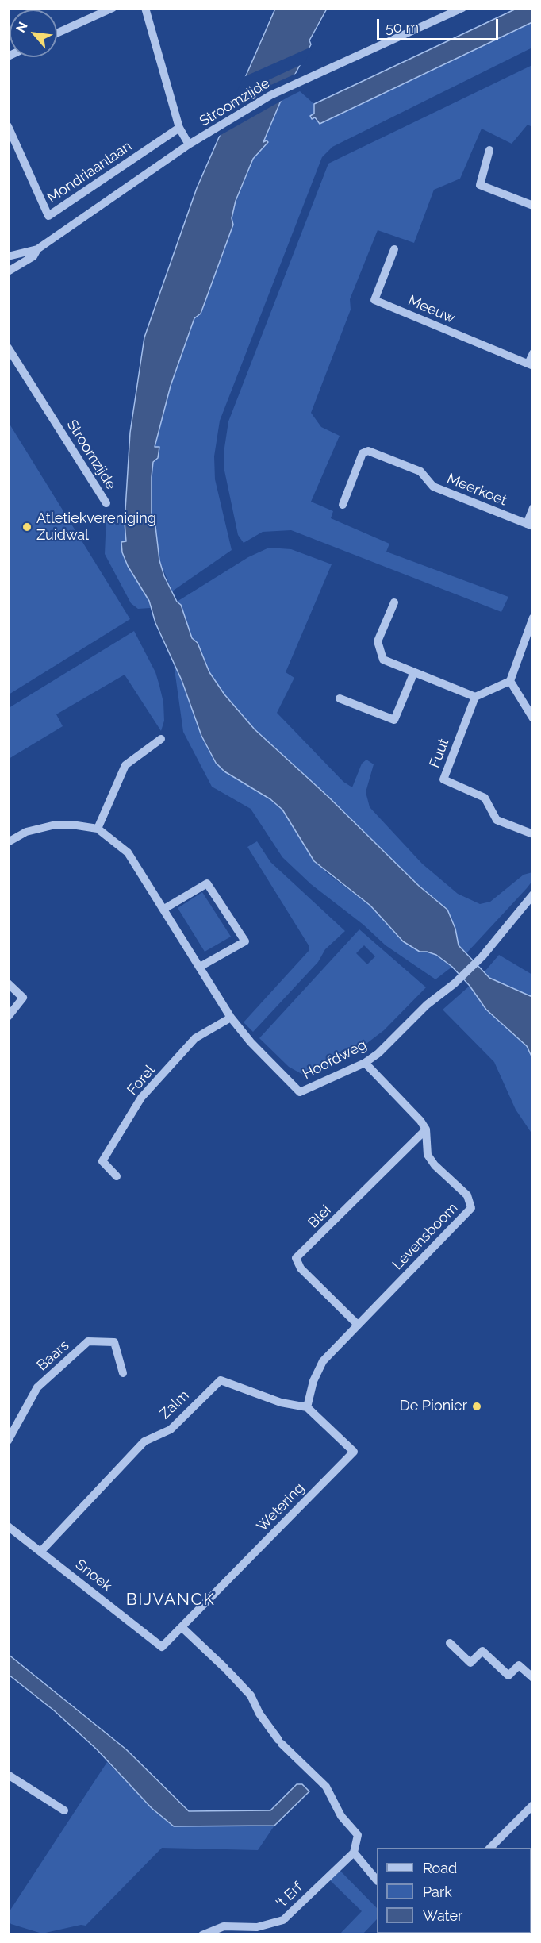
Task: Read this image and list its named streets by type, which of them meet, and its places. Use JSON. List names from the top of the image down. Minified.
{"streets":{"street":["Stroomzijde","Mondriaanlaan","Meeuw","Meerkoet","Fuut","Hoofdweg","Forel","Blei","Levensboom","Baars","Zalm","Wetering","Snoek","'t Erf"]},"crossings":[["Hoofdweg","Forel"],["Blei","Levensboom"],["Levensboom","Zalm"],["Levensboom","Wetering"],["Zalm","Wetering"],["Zalm","Snoek"],["Wetering","Snoek"]],"districts":["BIJVANCK"],"places":["Atletiekvereniging Zuidwal","De Pionier"],"legend":["Road","Park","Water"],"scale_bar":"50 m","north":"top left"}
